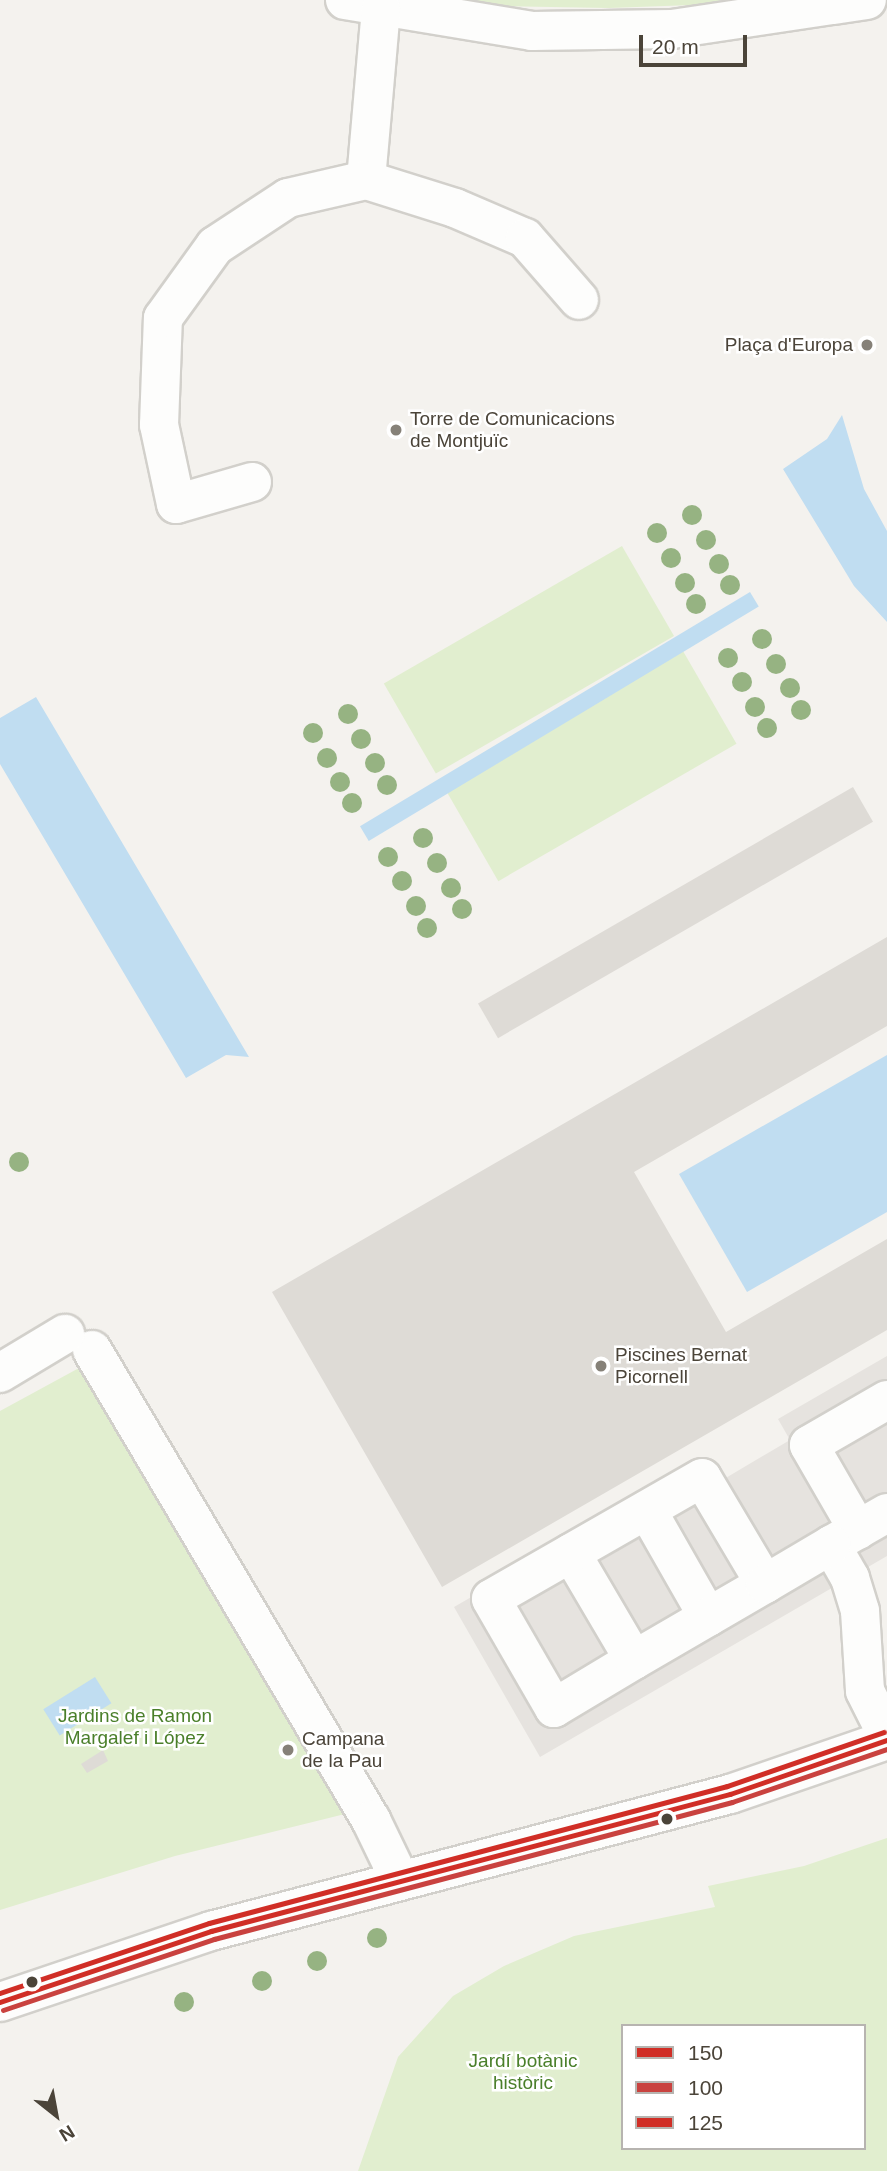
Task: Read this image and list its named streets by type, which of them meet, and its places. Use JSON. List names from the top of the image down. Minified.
{"parks":["Jardins de Ramon Margalef i López","Jardí botànic històric"],"places":["Plaça d'Europa","Torre de Comunicacions de Montjuïc","Piscines Bernat Picornell","Campana de la Pau"],"lines":["transit line 125","transit line 150","transit line 100"],"legend":["150","100","125"],"scale_bar":"20 m","north":"bottom right"}
